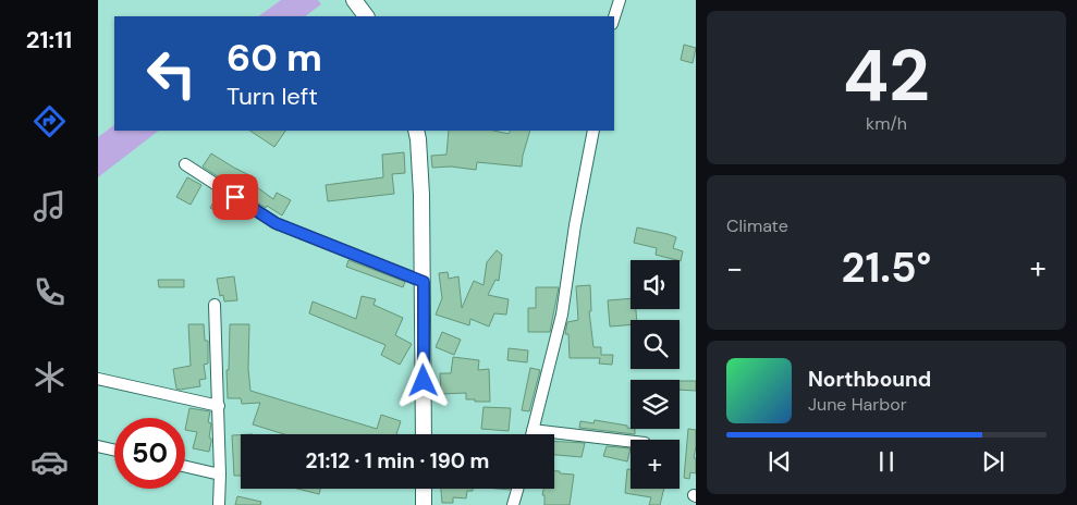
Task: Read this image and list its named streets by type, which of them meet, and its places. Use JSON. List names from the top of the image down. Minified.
{"page":{"tabs":"21:11","tile":[["42","km/h"],"Climate"],"turn":["60 m","Turn left"],"heat":["−","21.5°","+"],"map_buttons":"+","song":["Northbound","June Harbor"],"limit":"50","trip":"21:12 · 1 min · 190 m"}}
